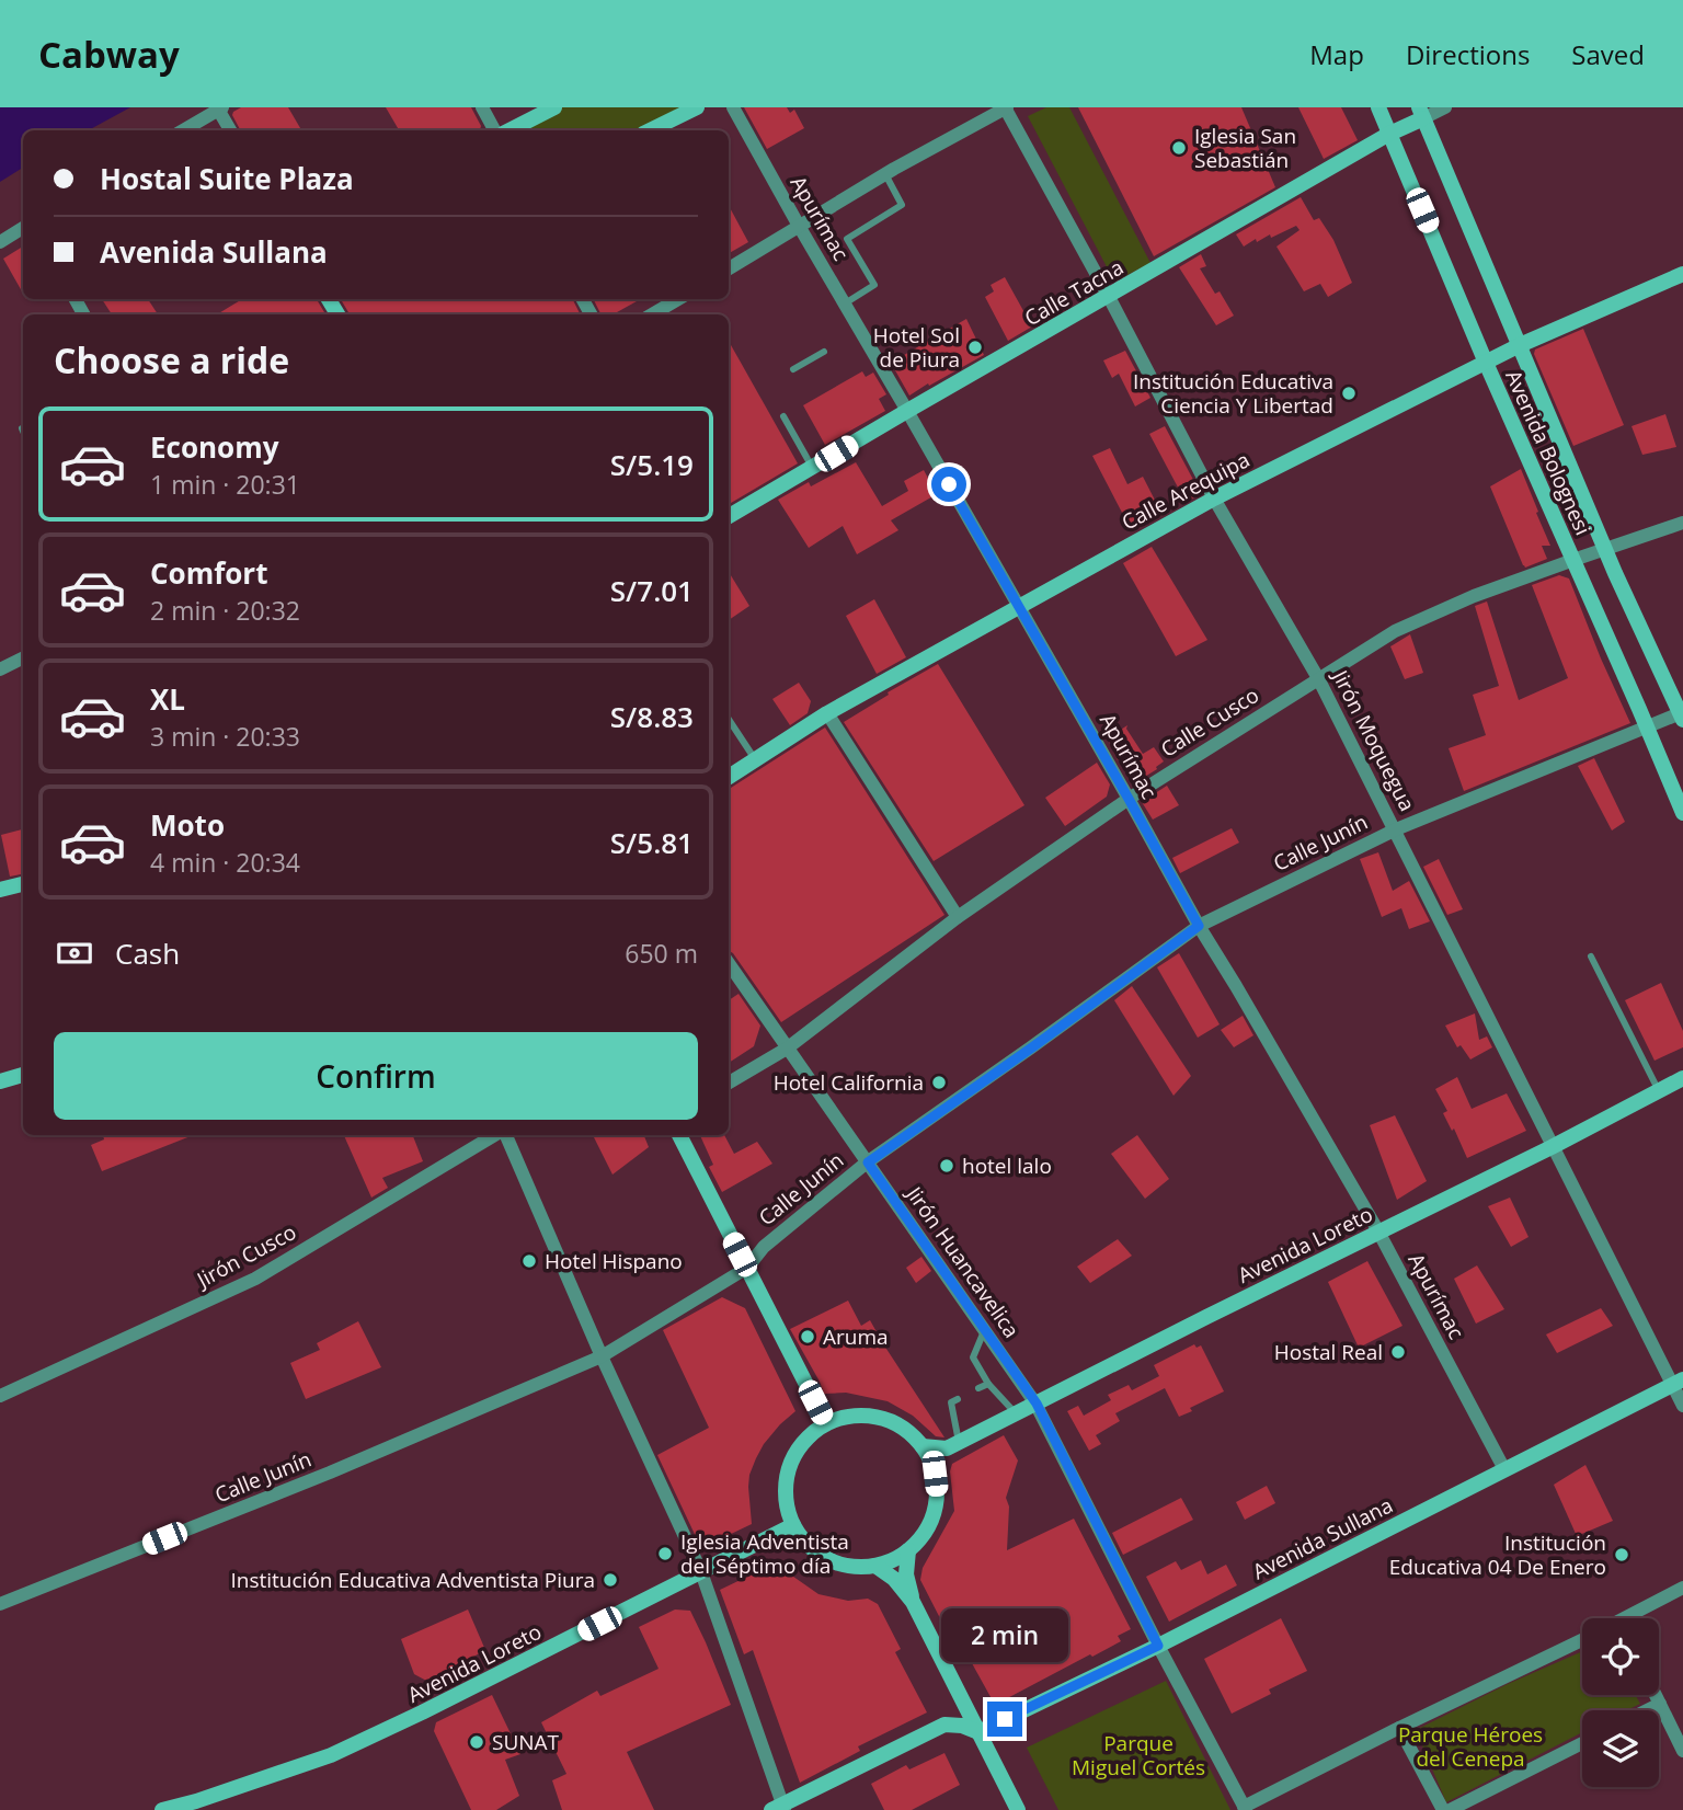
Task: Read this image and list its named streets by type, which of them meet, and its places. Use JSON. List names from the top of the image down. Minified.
{"streets":{"main road":["Calle Tacna","Avenida Bolognesi","Calle Arequipa","Avenida Loreto","Avenida Sullana"],"street":["Apurímac","Calle Cusco","Jirón Moquegua","Calle Junín","Jirón Cusco","Jirón Huancavelica"]},"crossings":[["Apurímac","Calle Tacna"],["Apurímac","Calle Arequipa"],["Apurímac","Calle Cusco"],["Apurímac","Calle Junín"],["Apurímac","Avenida Loreto"],["Apurímac","Avenida Sullana"],["Calle Tacna","Avenida Bolognesi"],["Calle Tacna","Jirón Moquegua"],["Avenida Bolognesi","Calle Arequipa"],["Avenida Bolognesi","Calle Cusco"],["Avenida Bolognesi","Calle Junín"],["Calle Arequipa","Jirón Moquegua"],["Calle Cusco","Jirón Moquegua"],["Calle Cusco","Jirón Huancavelica"],["Jirón Moquegua","Calle Junín"],["Jirón Moquegua","Avenida Loreto"],["Jirón Moquegua","Avenida Sullana"],["Calle Junín","Jirón Huancavelica"],["Avenida Loreto","Jirón Huancavelica"],["Jirón Huancavelica","Avenida Sullana"]],"parks":["Parque Héroes del Cenepa","Parque Miguel Cortés"],"places":["Iglesia San Sebastián","Hotel Sol de Piura","Institución Educativa Ciencia Y Libertad","Hotel California","hotel lalo","Hotel Hispano","Aruma","Hostal Real","Iglesia Adventista del Séptimo día","Institución Educativa 04 De Enero","Institución Educativa Adventista Piura","SUNAT"],"page":{"header":"Cabway","nav":["Map","Directions","Saved"],"banner":["Hostal Suite Plaza","Avenida Sullana"],"heading":"Choose a ride","list":[{"name":"Economy","note":"1 min · 20:31","value":"S/5.19"},{"name":"Comfort","note":"2 min · 20:32","value":"S/7.01"},{"name":"XL","note":"3 min · 20:33","value":"S/8.83"},{"name":"Moto","note":"4 min · 20:34","value":"S/5.81"}],"pay":["Cash","650 m"],"buttons":"Confirm","bubble":"2 min"}}
